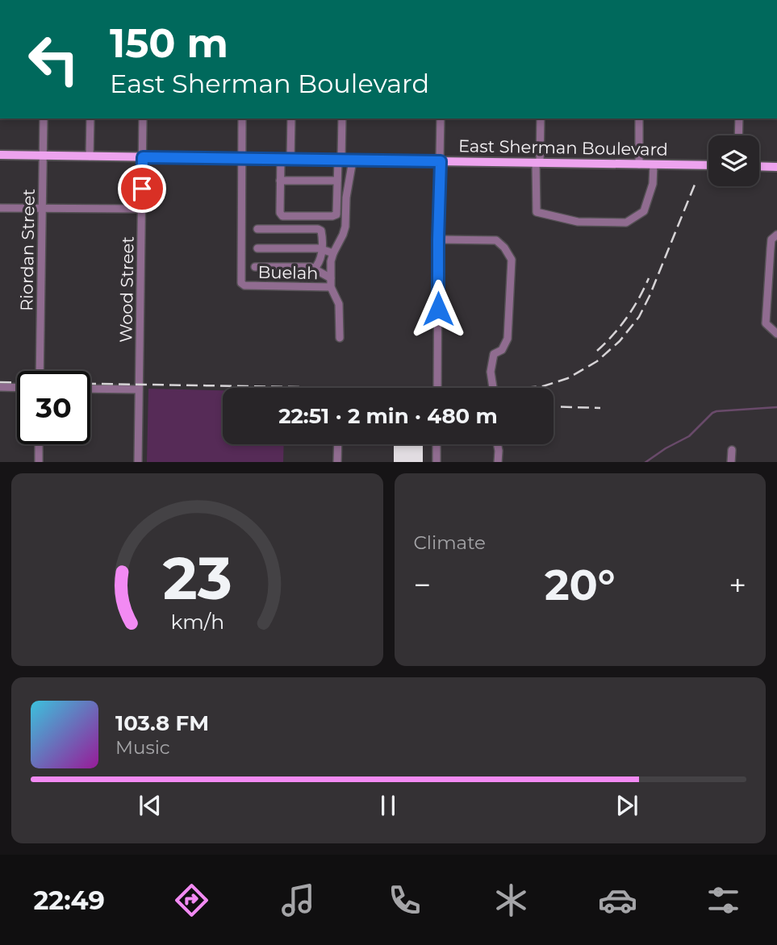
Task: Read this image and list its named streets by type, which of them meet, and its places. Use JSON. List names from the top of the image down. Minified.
{"streets":{"main road":["East Sherman Boulevard"],"street":["Riordan Street","Buelah","Wood Street"]},"crossings":[["East Sherman Boulevard","Riordan Street"],["East Sherman Boulevard","Buelah"],["East Sherman Boulevard","Wood Street"]],"page":{"turn":["150 m","East Sherman Boulevard"],"limit":"30","trip":"22:51 · 2 min · 480 m","tile":"Climate","heat":["−","20°","+"],"song":["103.8 FM","Music"],"tabs":"22:49","gauge":["23","km/h"]}}
